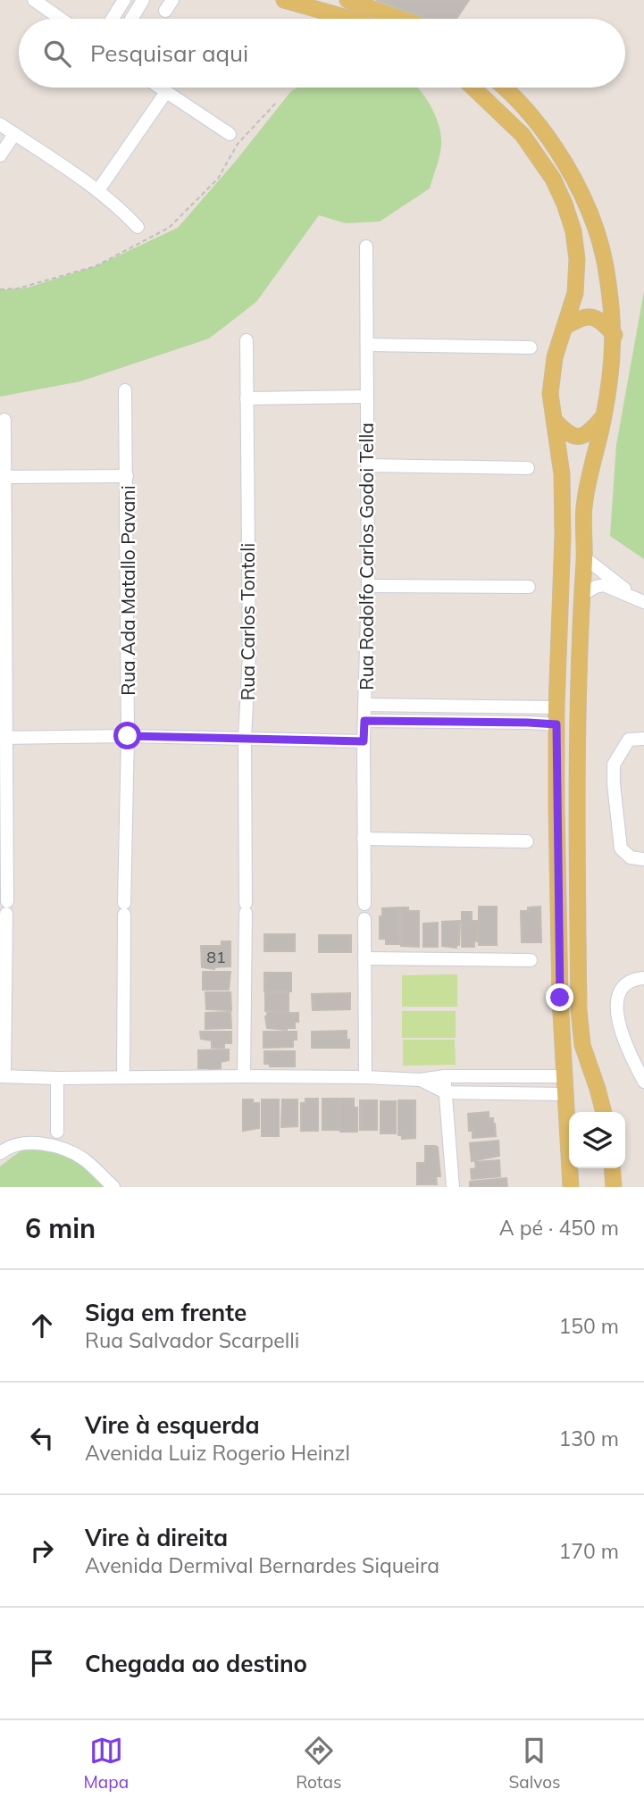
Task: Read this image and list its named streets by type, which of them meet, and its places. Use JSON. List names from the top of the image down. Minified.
{"streets":{"street":["Rua Rodolfo Carlos Godoi Tella","Rua Ada Matallo Pavani","Rua Carlos Tontoli"]},"house_numbers":["81"],"page":{"search":"Pesquisar aqui","heading":["6 min","A pé · 450 m"],"list":[["Siga em frente","Rua Salvador Scarpelli","150 m"],["Vire à esquerda","Avenida Luiz Rogerio Heinzl","130 m"],["Vire à direita","Avenida Dermival Bernardes Siqueira","170 m"],"Chegada ao destino"],"nav":["Mapa","Rotas","Salvos"]}}
